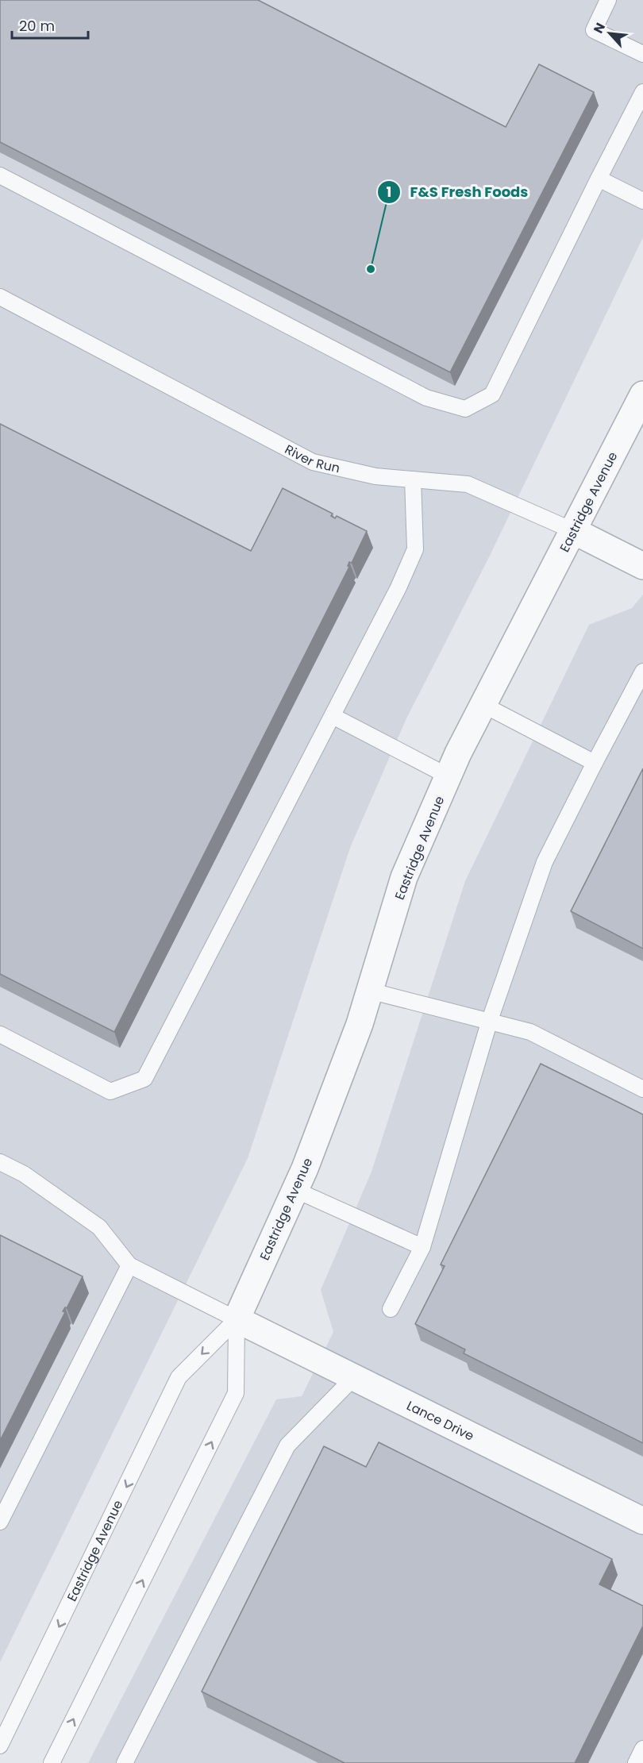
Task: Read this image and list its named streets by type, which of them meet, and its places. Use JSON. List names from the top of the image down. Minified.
{"streets":{"street":["River Run","Eastridge Avenue","Lance Drive"]},"crossings":[["River Run","Eastridge Avenue"],["Eastridge Avenue","Lance Drive"]],"places":["F&S Fresh Foods"],"scale_bar":"20 m","north":"top left"}
